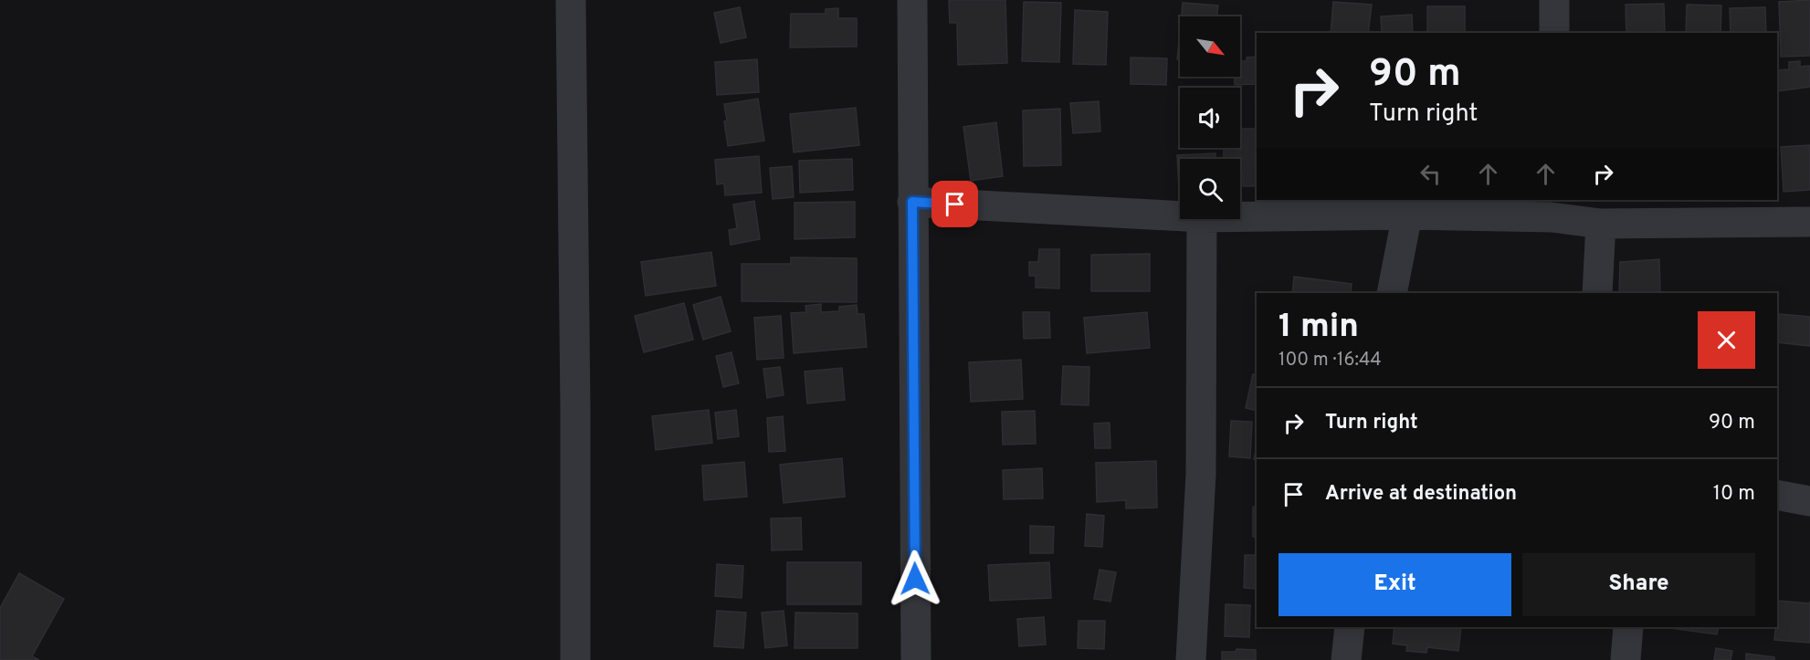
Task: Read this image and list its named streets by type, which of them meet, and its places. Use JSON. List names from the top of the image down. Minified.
{"north":"bottom right","page":{"turn":["90 m","Turn right"],"heading":["1 min","100 m · 16:44"],"list":[{"name":"Turn right","value":"90 m"},{"name":"Arrive at destination","value":"10 m"}],"buttons":["Exit","Share"]}}
